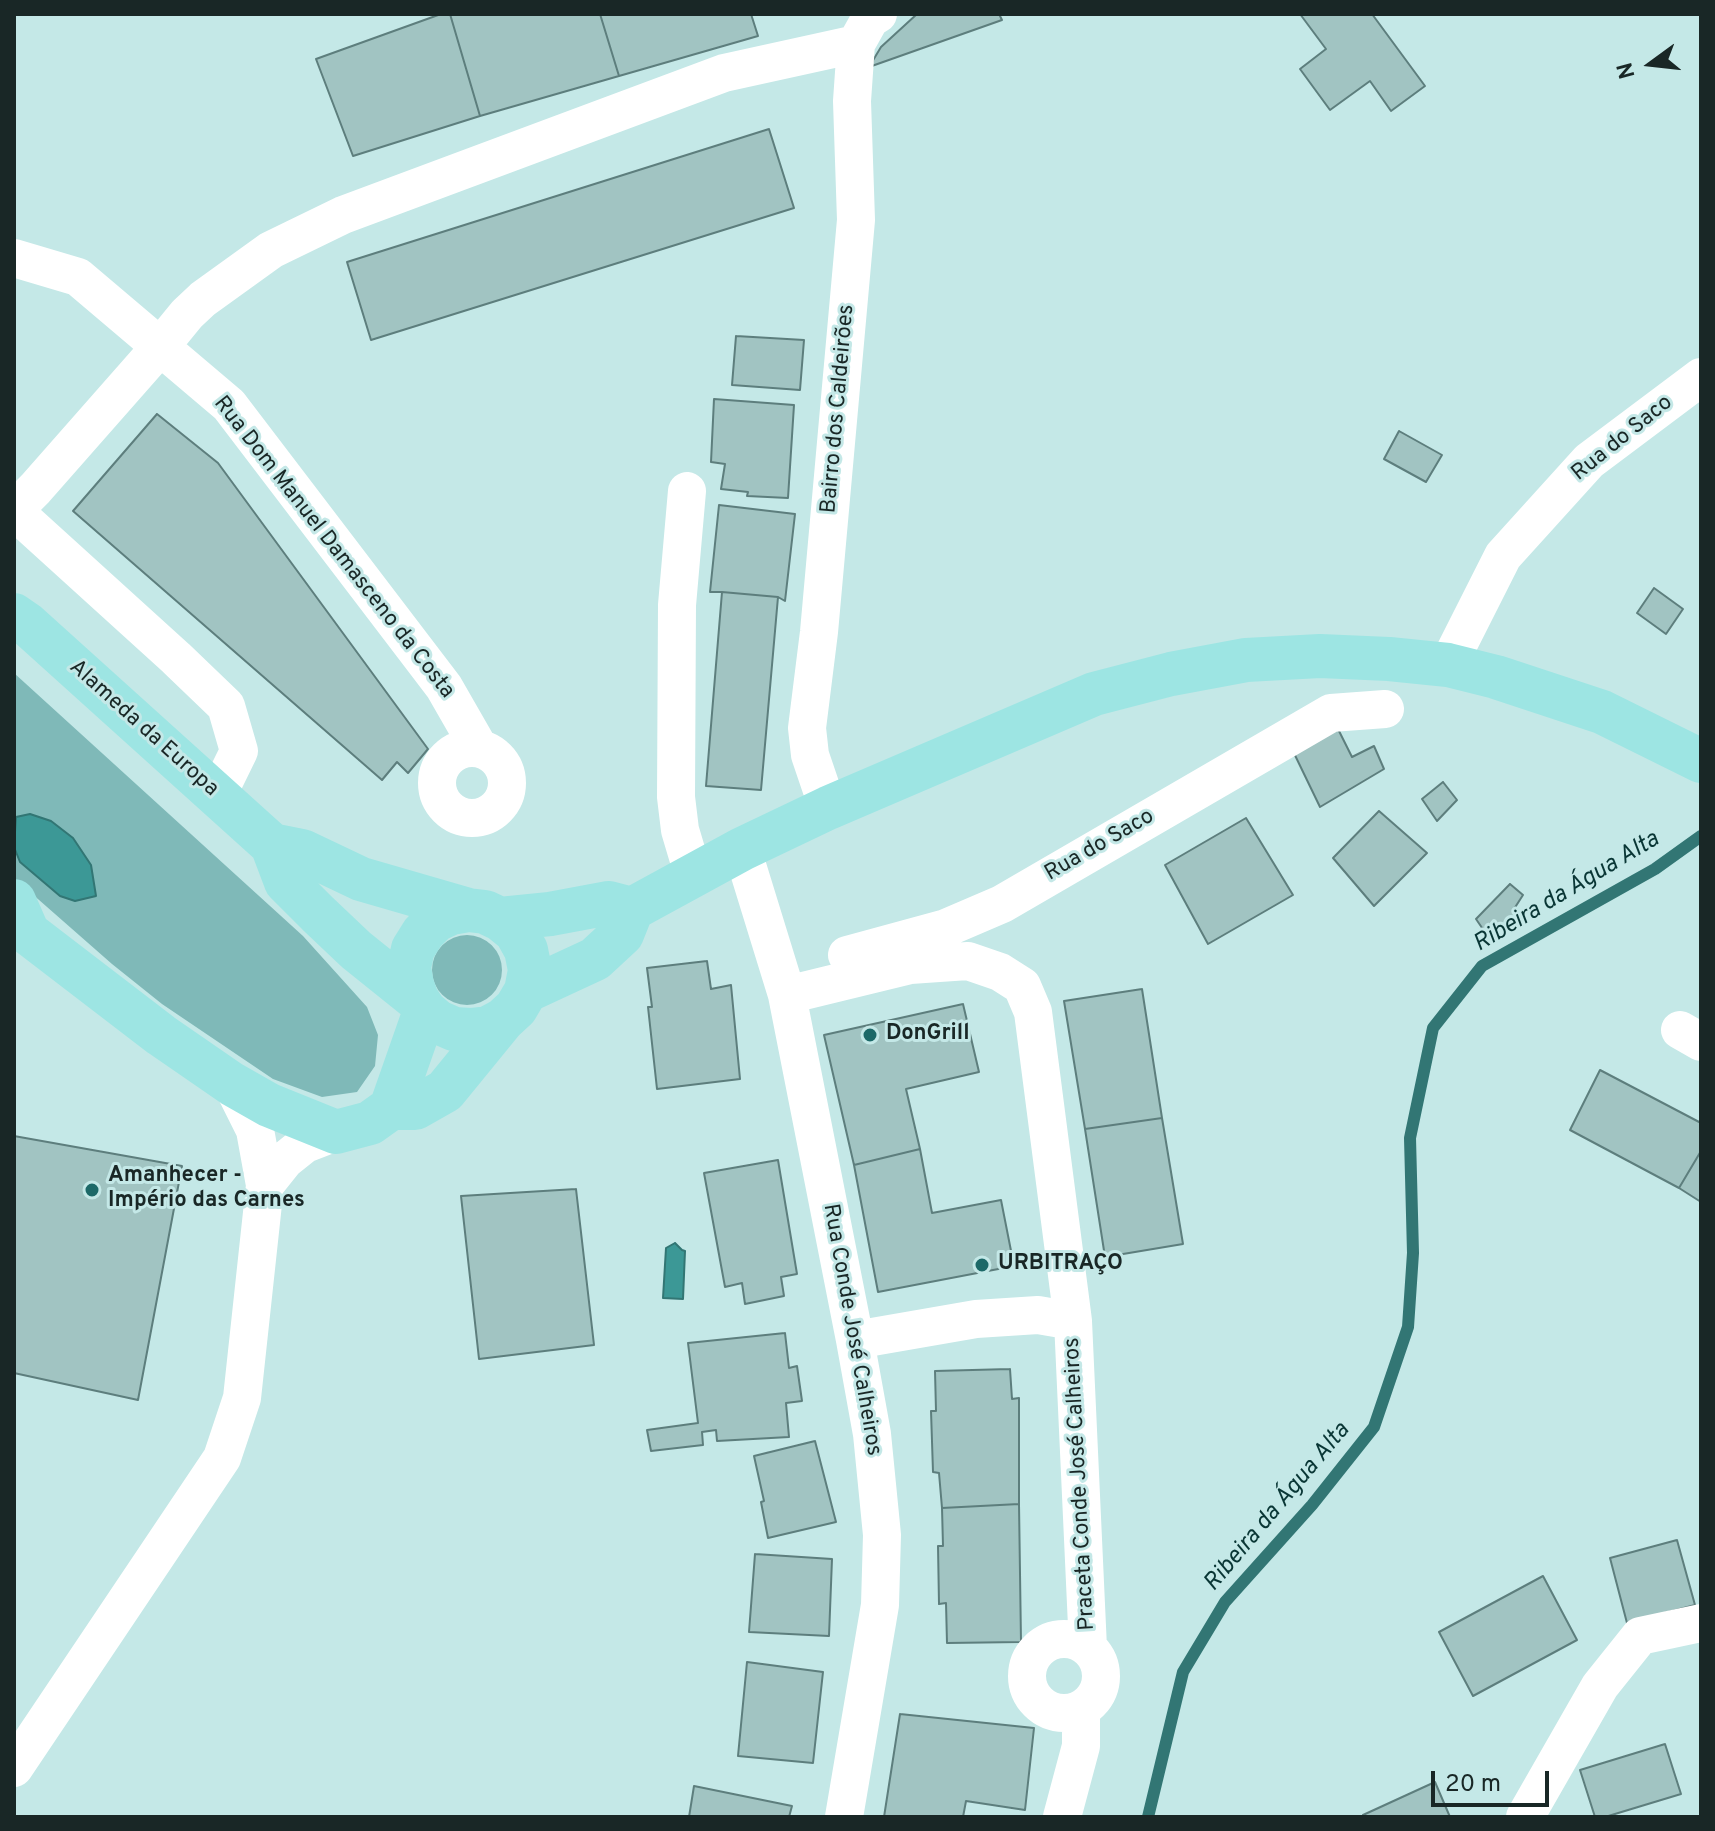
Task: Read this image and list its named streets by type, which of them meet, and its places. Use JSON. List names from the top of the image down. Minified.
{"streets":{"main road":["Alameda da Europa"],"street":["Bairro dos Caldeirões","Rua do Saco","Rua Dom Manuel Damasceno da Costa","Rua Conde José Calheiros","Praceta Conde José Calheiros"]},"crossings":[["Rua do Saco","Rua Conde José Calheiros"],["Rua do Saco","Praceta Conde José Calheiros"],["Rua Conde José Calheiros","Praceta Conde José Calheiros"]],"water":["Ribeira da Água Alta"],"places":["DonGrill","Amanhecer - Império das Carnes","URBITRAÇO"],"scale_bar":"20 m","north":"left"}
